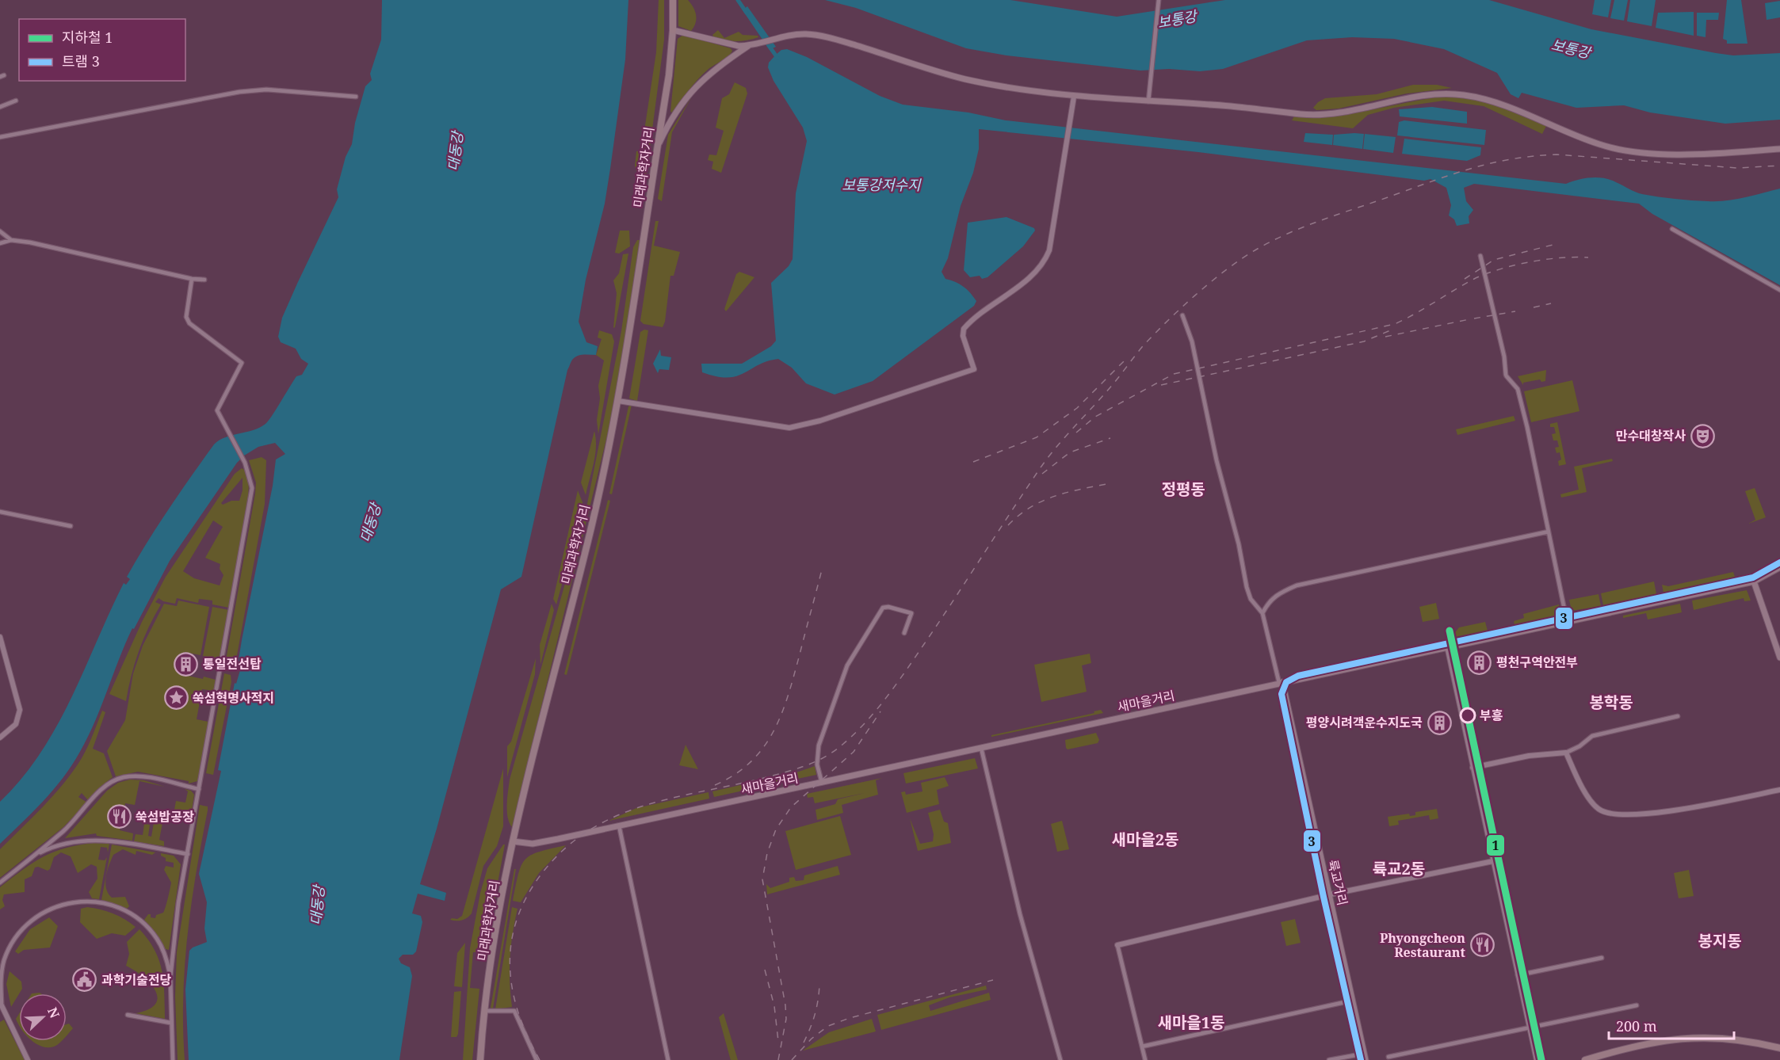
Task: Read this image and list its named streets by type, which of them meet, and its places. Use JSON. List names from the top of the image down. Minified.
{"streets":{"main road":["미래과학자거리","새마을거리","륙교거리"]},"crossings":[["미래과학자거리","새마을거리"],["새마을거리","륙교거리"]],"districts":["정평동","봉학동","새마을2동","륙교2동","봉지동","새마을1동"],"water":["보통강","대동강","보통강저수지"],"places":{"theatre":["만수대창작사"],"building":["평천구역안전부","통일전선탑","평양시려객운수지도국"],"place":["쑥섬혁명사적지"],"other":["부흥"],"restaurant":["쑥섬밥공장","Phyongcheon Restaurant"],"public building":["과학기술전당"]},"lines":["tram line 3","metro line 1"],"legend":["지하철 1","트램 3"],"scale_bar":"200 m","north":"top right"}
